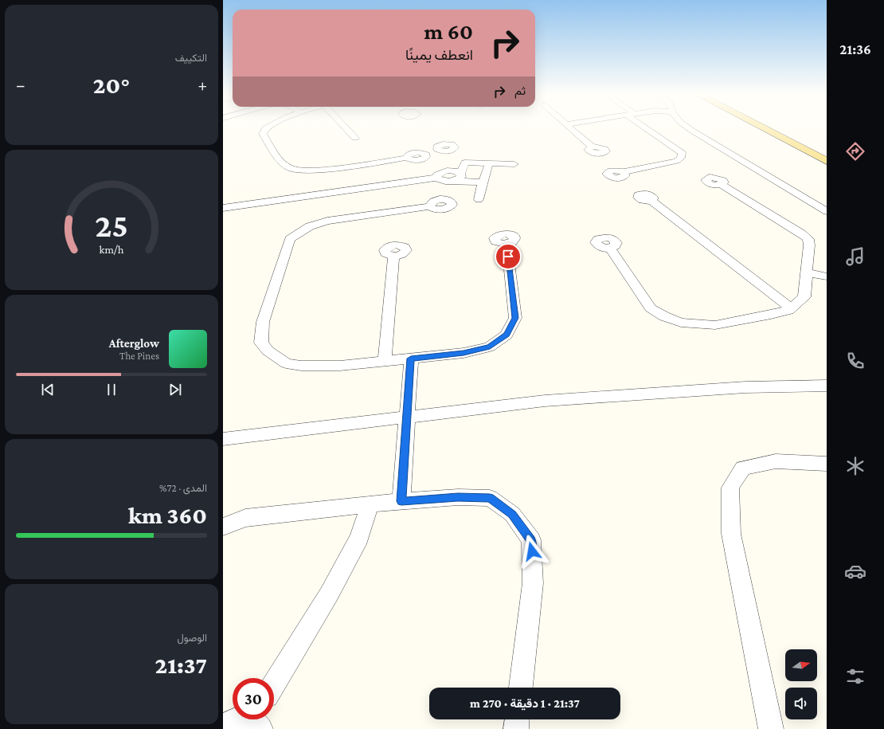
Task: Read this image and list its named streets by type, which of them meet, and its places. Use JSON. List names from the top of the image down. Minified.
{"north":"right","page":{"tabs":"21:36","tile":["التكييف",["المدى · 72%","360 km"],["الوصول","21:37"]],"turn":["60 m","انعطف يمينًا"],"heat":["−","20°","+"],"then":"ثم","song":["Afterglow","The Pines"],"limit":"30","trip":"21:37 · 1 دقيقة · 270 m","gauge":["25","km/h"]}}
